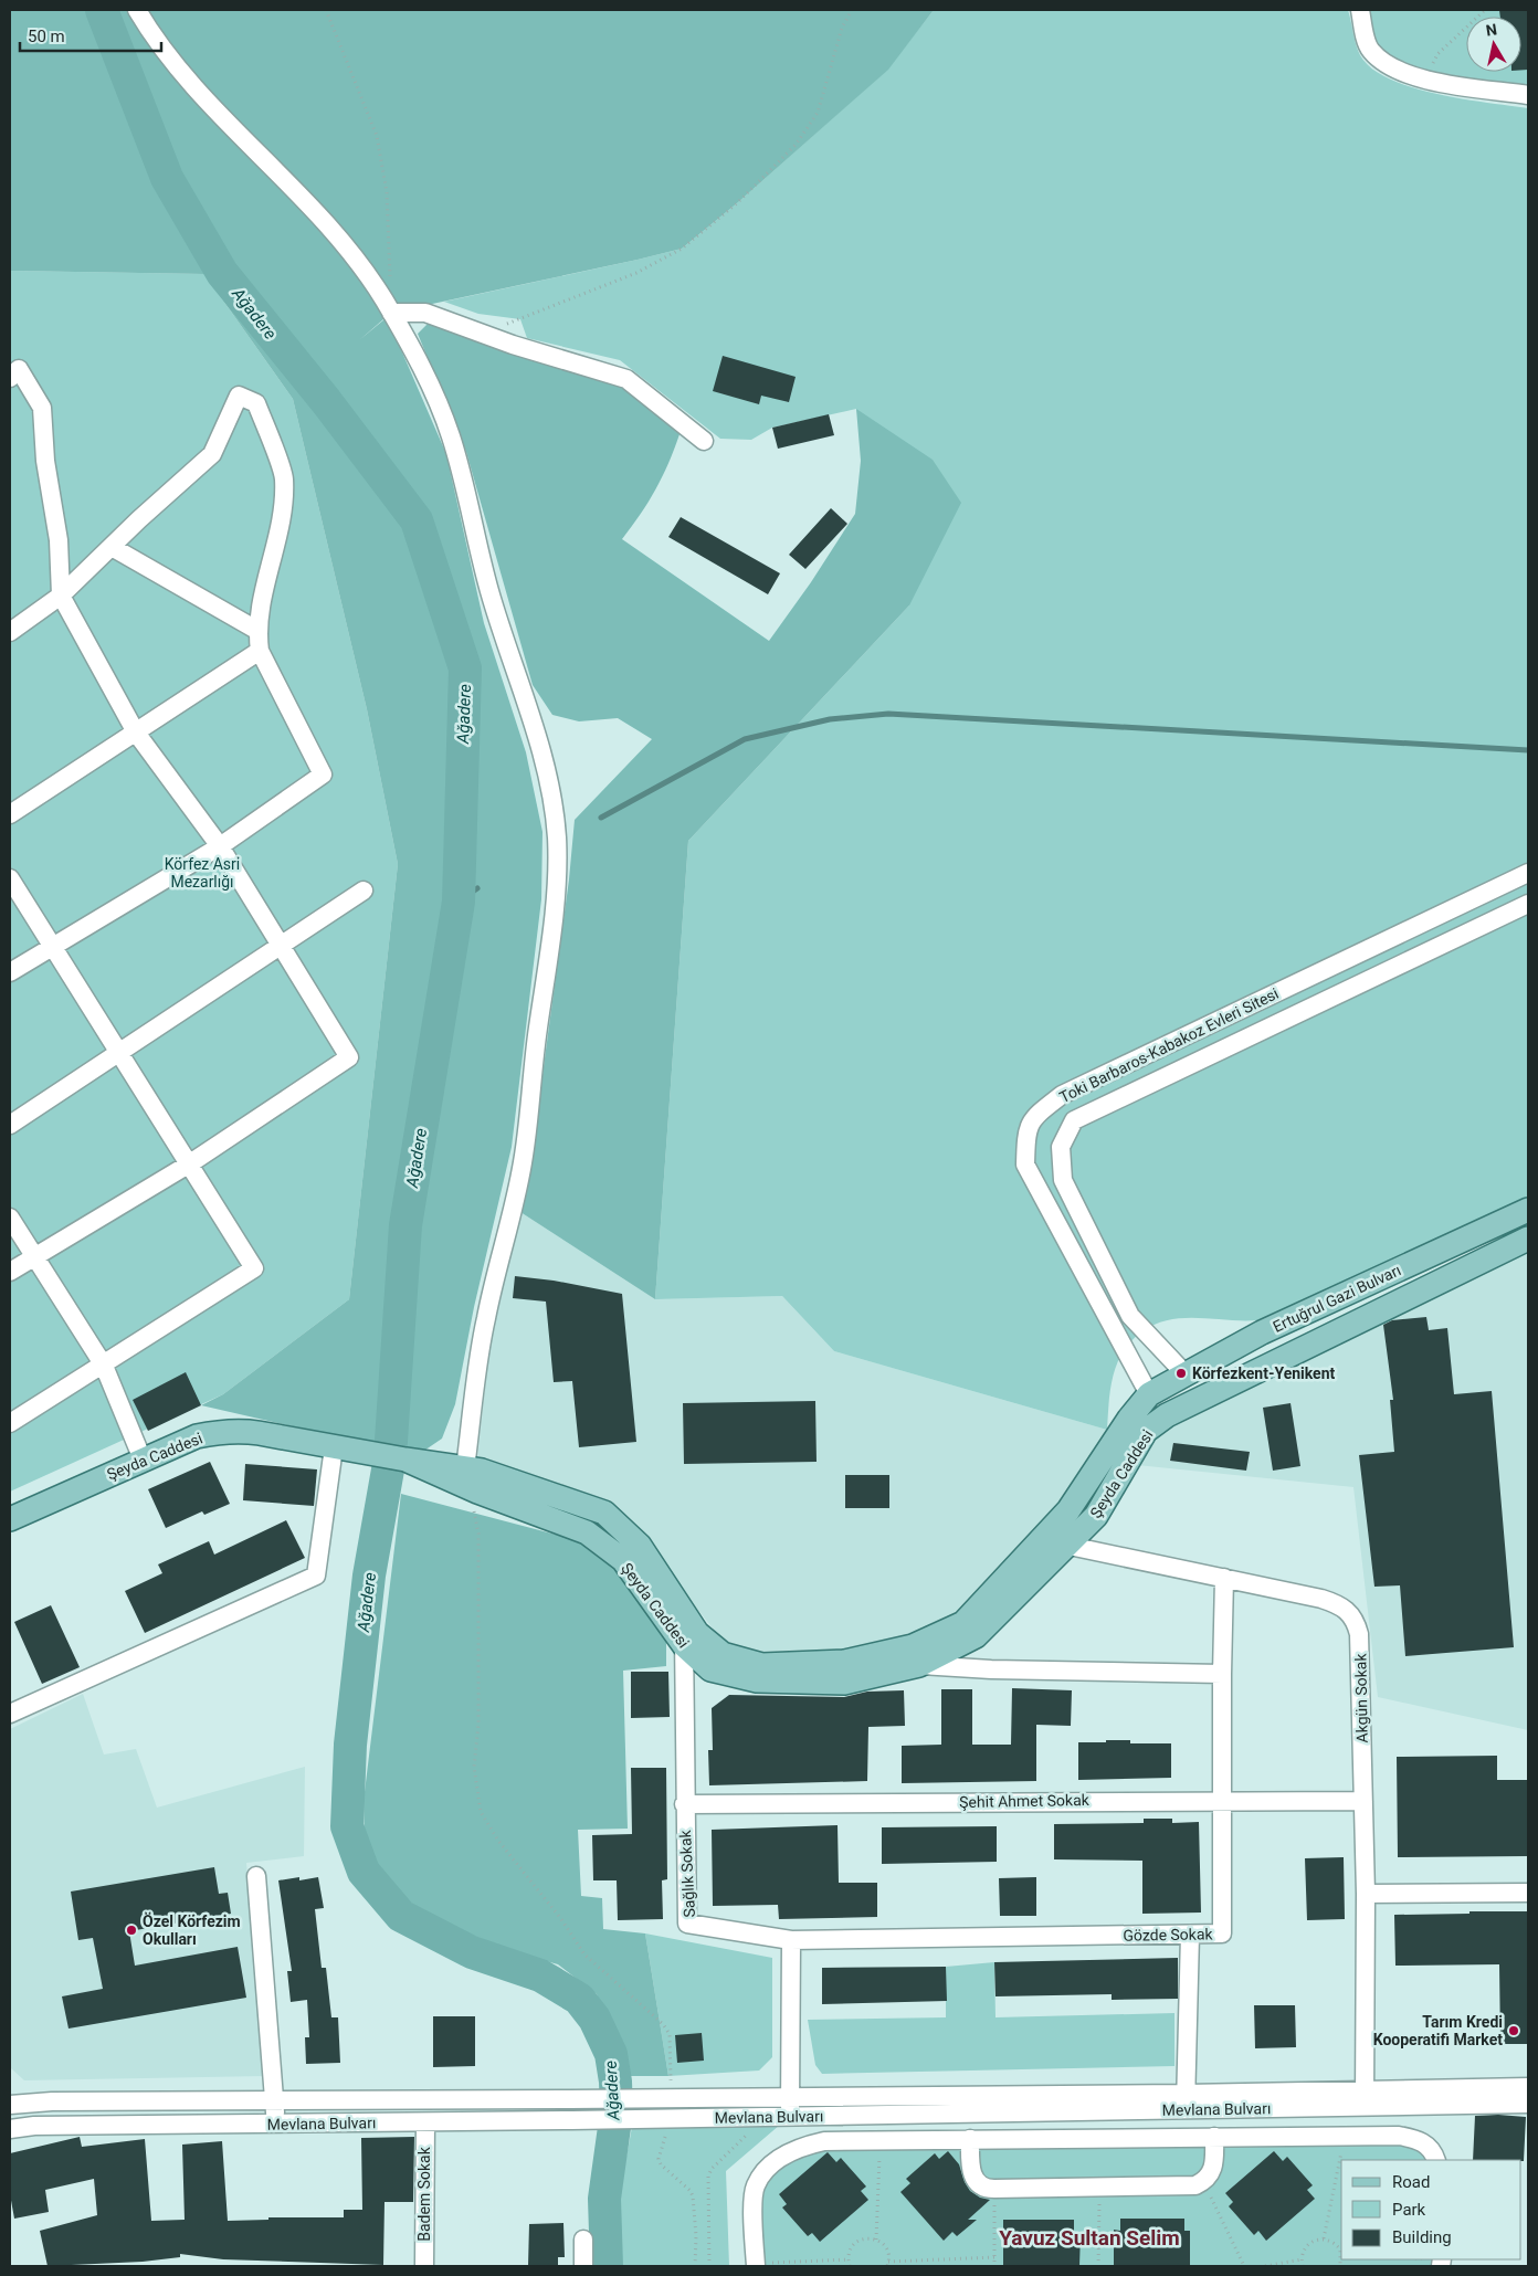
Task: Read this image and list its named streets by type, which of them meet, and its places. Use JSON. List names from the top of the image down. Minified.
{"streets":{"main road":["Ertuğrul Gazi Bulvarı","Şeyda Caddesi"],"street":["Toki Barbaros-Kabakoz Evleri Sitesi","Akgün Sokak","Şehit Ahmet Sokak","Sağlık Sokak","Gözde Sokak","Mevlana Bulvarı","Badem Sokak"]},"crossings":[["Toki Barbaros-Kabakoz Evleri Sitesi","Ertuğrul Gazi Bulvarı"],["Toki Barbaros-Kabakoz Evleri Sitesi","Şeyda Caddesi"],["Ertuğrul Gazi Bulvarı","Şeyda Caddesi"],["Şeyda Caddesi","Akgün Sokak"],["Şeyda Caddesi","Sağlık Sokak"],["Akgün Sokak","Şehit Ahmet Sokak"],["Akgün Sokak","Gözde Sokak"],["Akgün Sokak","Mevlana Bulvarı"],["Şehit Ahmet Sokak","Sağlık Sokak"],["Şehit Ahmet Sokak","Gözde Sokak"],["Sağlık Sokak","Gözde Sokak"],["Mevlana Bulvarı","Badem Sokak"]],"districts":["Yavuz Sultan Selim"],"water":["Ağadere"],"parks":["Körfez Asri Mezarlığı"],"places":["Körfezkent-Yenikent","Özel Körfezim Okulları","Tarım Kredi Kooperatifi Market"],"legend":["Road","Park","Building"],"scale_bar":"50 m","north":"top"}
